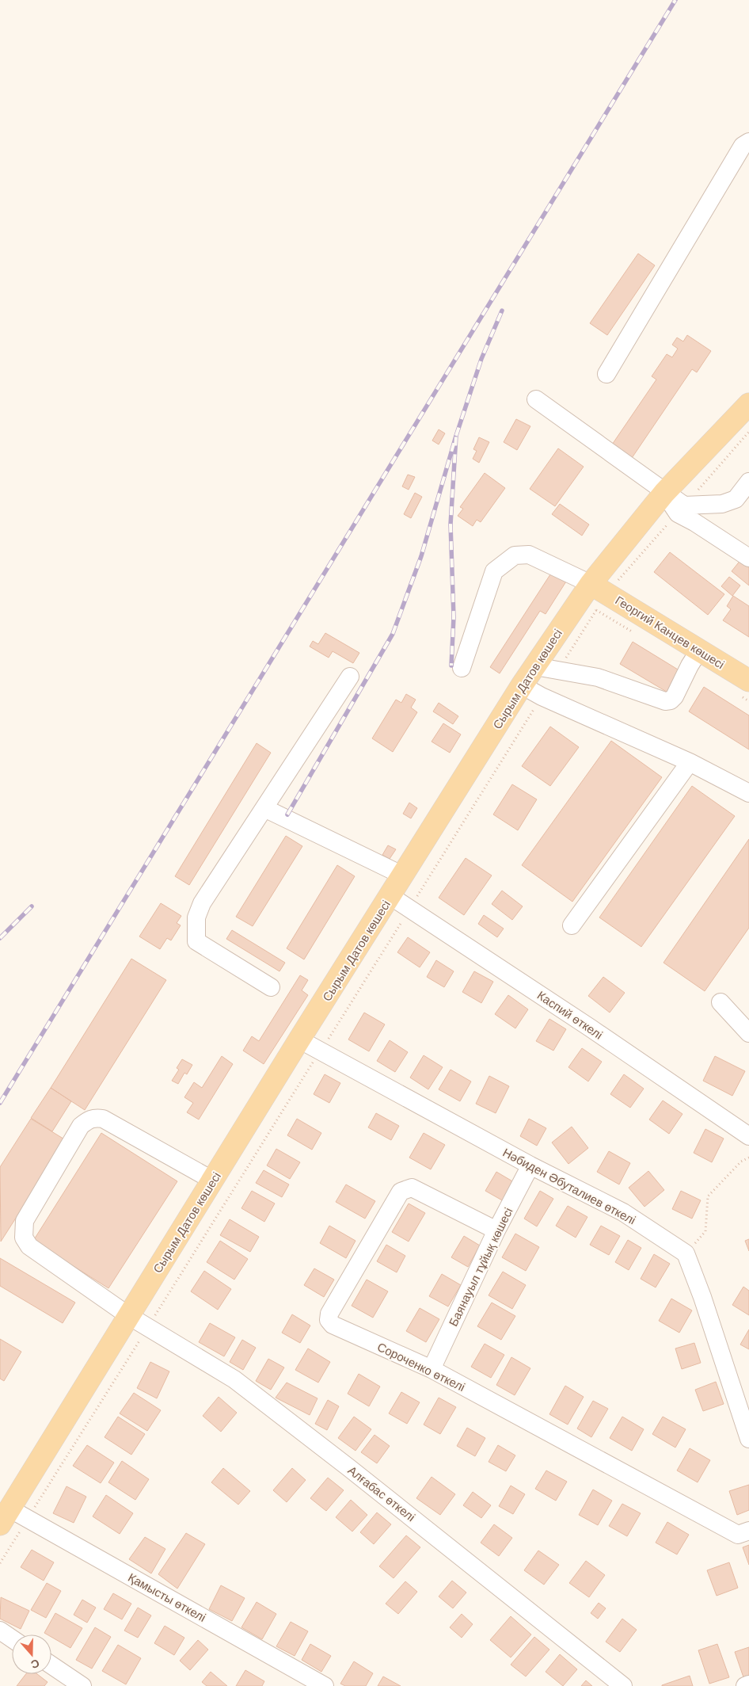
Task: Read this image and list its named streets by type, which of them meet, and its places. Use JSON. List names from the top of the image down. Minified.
{"streets":{"main road":["Георгий Канцев көшесі","Сырым Датов көшесі"],"street":["Каспий өткелі","Нәбиден Әбуталиев өткелі","Баянауыл тұйық көшесі","Сороченко өткелі","Алғабас өткелі","Қамысты өткелі"]},"crossings":[["Георгий Канцев көшесі","Сырым Датов көшесі"],["Сырым Датов көшесі","Каспий өткелі"],["Сырым Датов көшесі","Нәбиден Әбуталиев өткелі"],["Сырым Датов көшесі","Алғабас өткелі"],["Сырым Датов көшесі","Қамысты өткелі"],["Нәбиден Әбуталиев өткелі","Баянауыл тұйық көшесі"],["Баянауыл тұйық көшесі","Сороченко өткелі"]],"north":"bottom"}
